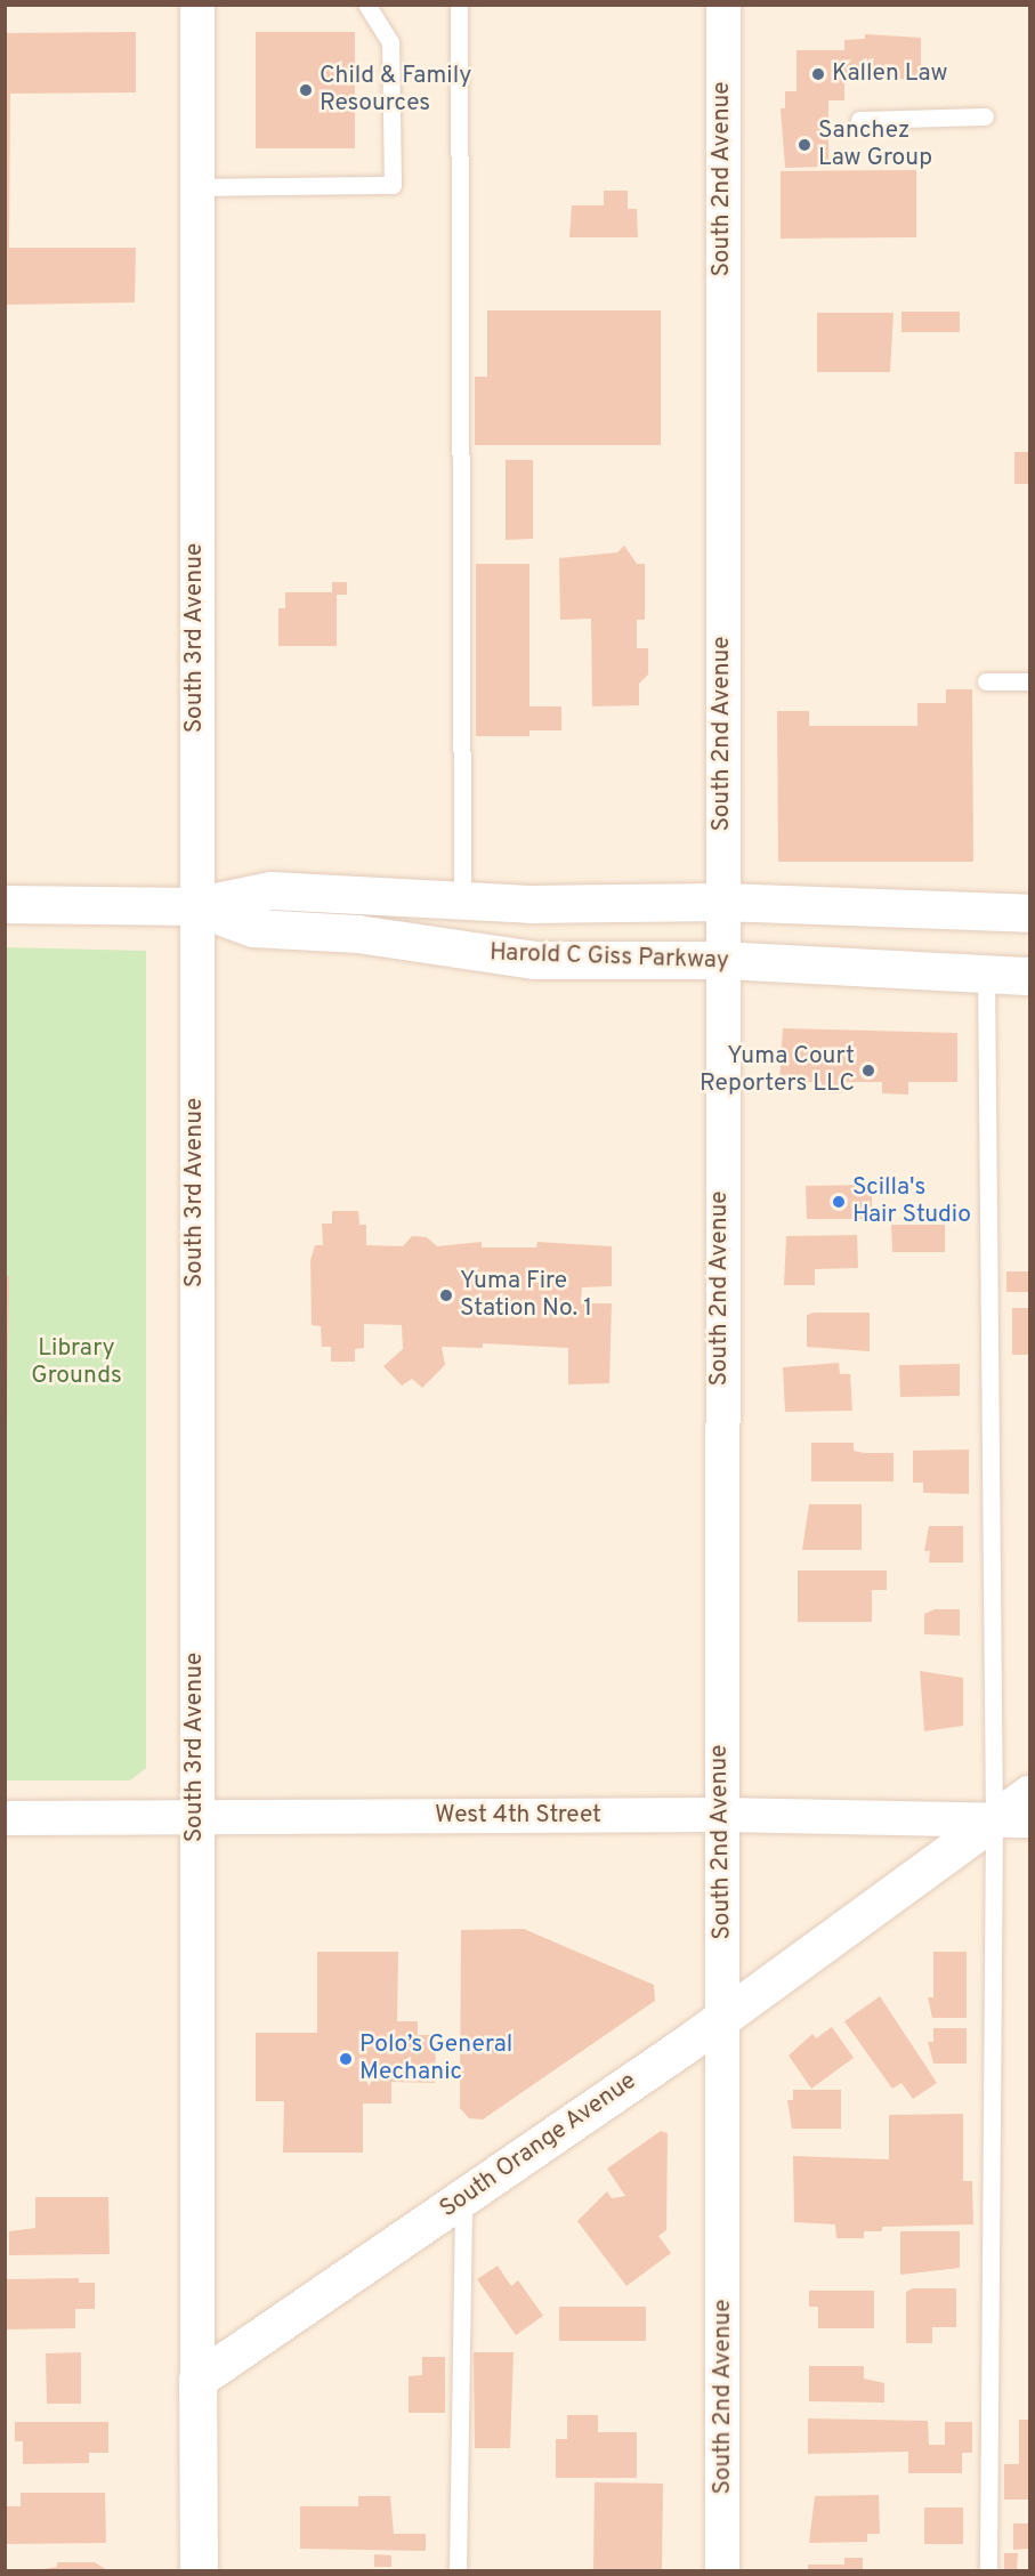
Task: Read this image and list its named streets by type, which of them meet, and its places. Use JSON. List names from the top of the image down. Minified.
{"streets":{"main road":["Harold C Giss Parkway","South Orange Avenue"],"street":["South 2nd Avenue","South 3rd Avenue","West 4th Street"]},"crossings":[["South 2nd Avenue","Harold C Giss Parkway"],["South 2nd Avenue","West 4th Street"],["South 2nd Avenue","South Orange Avenue"],["South 3rd Avenue","Harold C Giss Parkway"],["South 3rd Avenue","West 4th Street"],["South 3rd Avenue","South Orange Avenue"],["West 4th Street","South Orange Avenue"]],"parks":["Library Grounds"],"places":["Kallen Law","Child & Family Resources","Sanchez Law Group","Yuma Court Reporters LLC","Scilla's Hair Studio","Yuma Fire Station No. 1","Polo’s General Mechanic"]}
